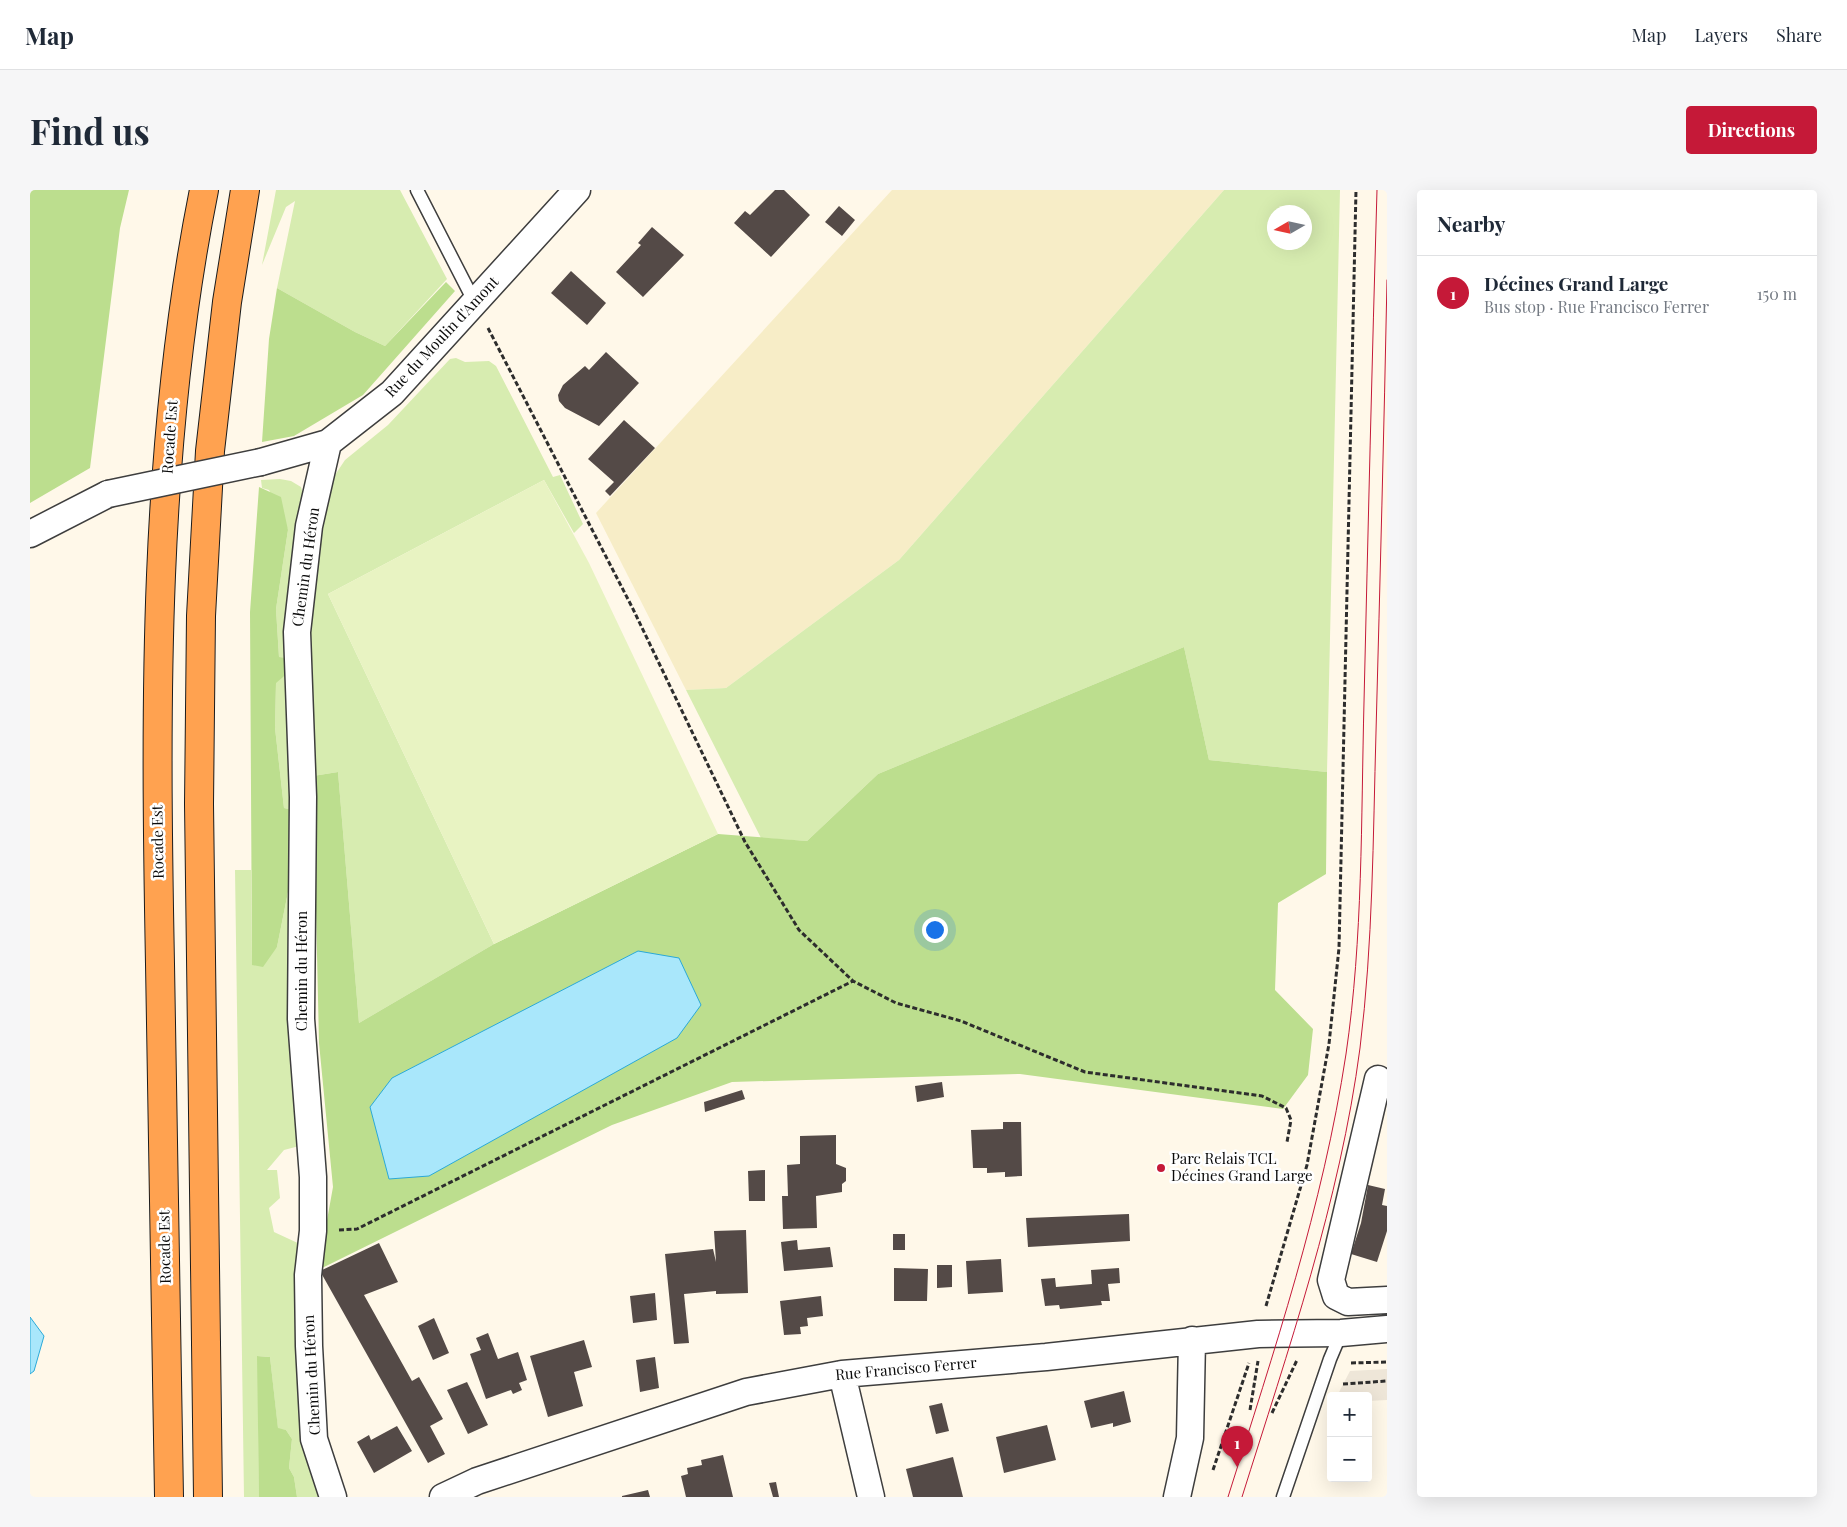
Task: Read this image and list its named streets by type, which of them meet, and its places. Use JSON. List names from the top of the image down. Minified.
{"streets":{"highway":["Rocade Est"],"street":["Rue du Moulin d'Amont","Chemin du Héron","Rue Francisco Ferrer"]},"crossings":[["Rue du Moulin d'Amont","Chemin du Héron"]],"places":["Parc Relais TCL Décines Grand Large"],"north":"left","page":{"header":"Map","nav":["Map","Layers","Share"],"buttons":"Directions","title":"Find us","heading":"Nearby","list":[{"mark":"1","name":"Décines Grand Large","note":"Bus stop · Rue Francisco Ferrer","value":"150 m"}],"map_buttons":["+","−"],"pins":"1"}}
